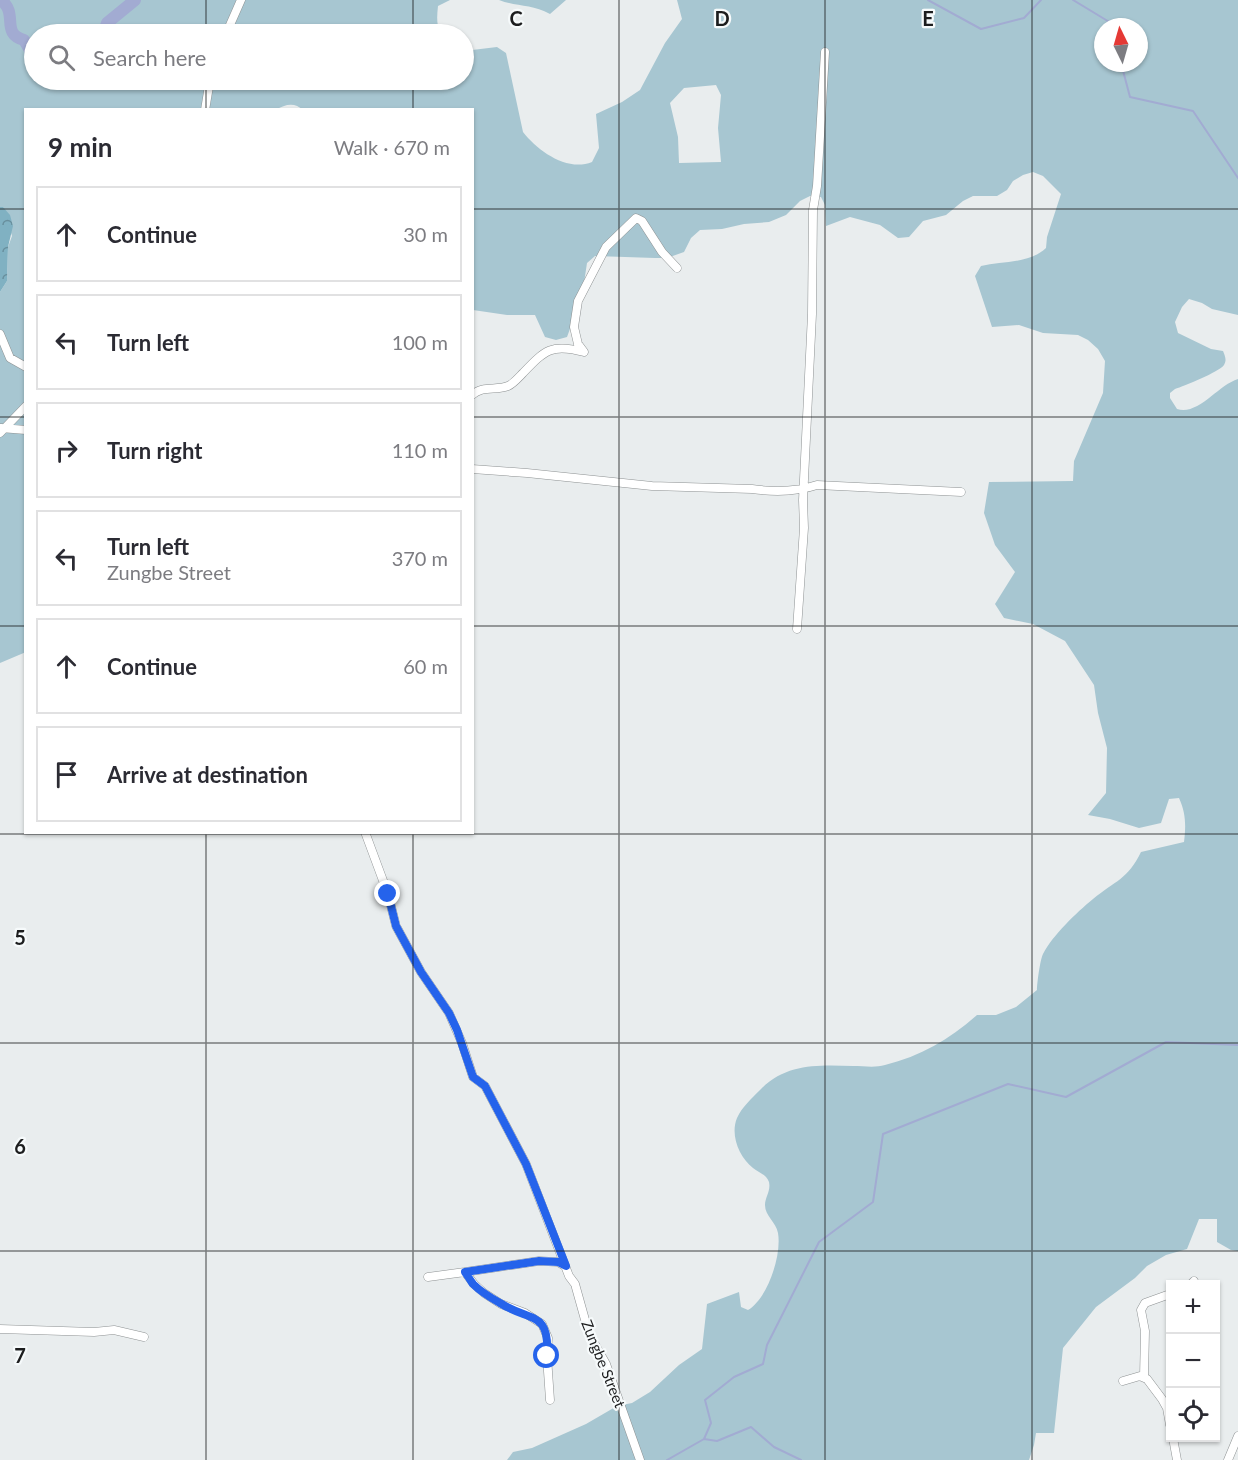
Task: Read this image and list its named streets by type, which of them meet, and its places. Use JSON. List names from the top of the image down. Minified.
{"streets":{"street":["Zungbe Street"]},"north":"top","page":{"search":"Search here","heading":["9 min","Walk · 670 m"],"list":[["Continue","30 m"],["Turn left","100 m"],["Turn right","110 m"],["Turn left","Zungbe Street","370 m"],["Continue","60 m"],"Arrive at destination"],"map_buttons":["+","−"]},"grid":{"columns":["C","D","E"],"rows":["5","6","7"]}}
